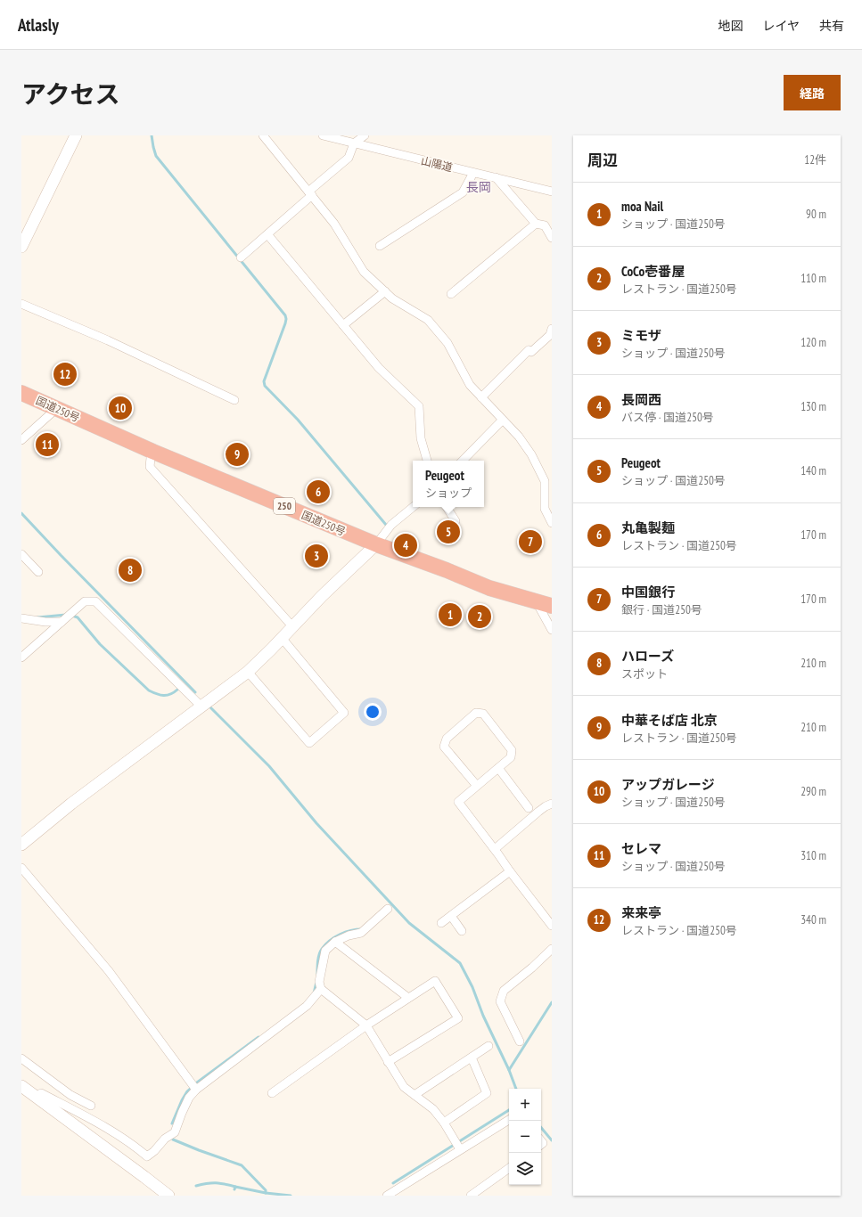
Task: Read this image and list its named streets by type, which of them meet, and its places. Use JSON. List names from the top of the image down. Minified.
{"streets":{"highway":["国道250号","250"],"street":["山陽道"]},"districts":["長岡"],"page":{"header":"Atlasly","nav":["地図","レイヤ","共有"],"title":"アクセス","buttons":"経路","heading":["周辺","12件"],"list":[{"mark":"1","name":"moa Nail","note":"ショップ · 国道250号","value":"90 m"},{"mark":"2","name":"CoCo壱番屋","note":"レストラン · 国道250号","value":"110 m"},{"mark":"3","name":"ミモザ","note":"ショップ · 国道250号","value":"120 m"},{"mark":"4","name":"長岡西","note":"バス停 · 国道250号","value":"130 m"},{"mark":"5","name":"Peugeot","note":"ショップ · 国道250号","value":"140 m"},{"mark":"6","name":"丸亀製麺","note":"レストラン · 国道250号","value":"170 m"},{"mark":"7","name":"中国銀行","note":"銀行 · 国道250号","value":"170 m"},{"mark":"8","name":"ハローズ","note":"スポット","value":"210 m"},{"mark":"9","name":"中華そば店 北京","note":"レストラン · 国道250号","value":"210 m"},{"mark":"10","name":"アップガレージ","note":"ショップ · 国道250号","value":"290 m"},{"mark":"11","name":"セレマ","note":"ショップ · 国道250号","value":"310 m"},{"mark":"12","name":"来来亭","note":"レストラン · 国道250号","value":"340 m"}],"pins":["12","10","11","9","6","5","7","4","3","8","1","2"],"popup":["Peugeot","ショップ"],"map_buttons":["+","−"]}}
